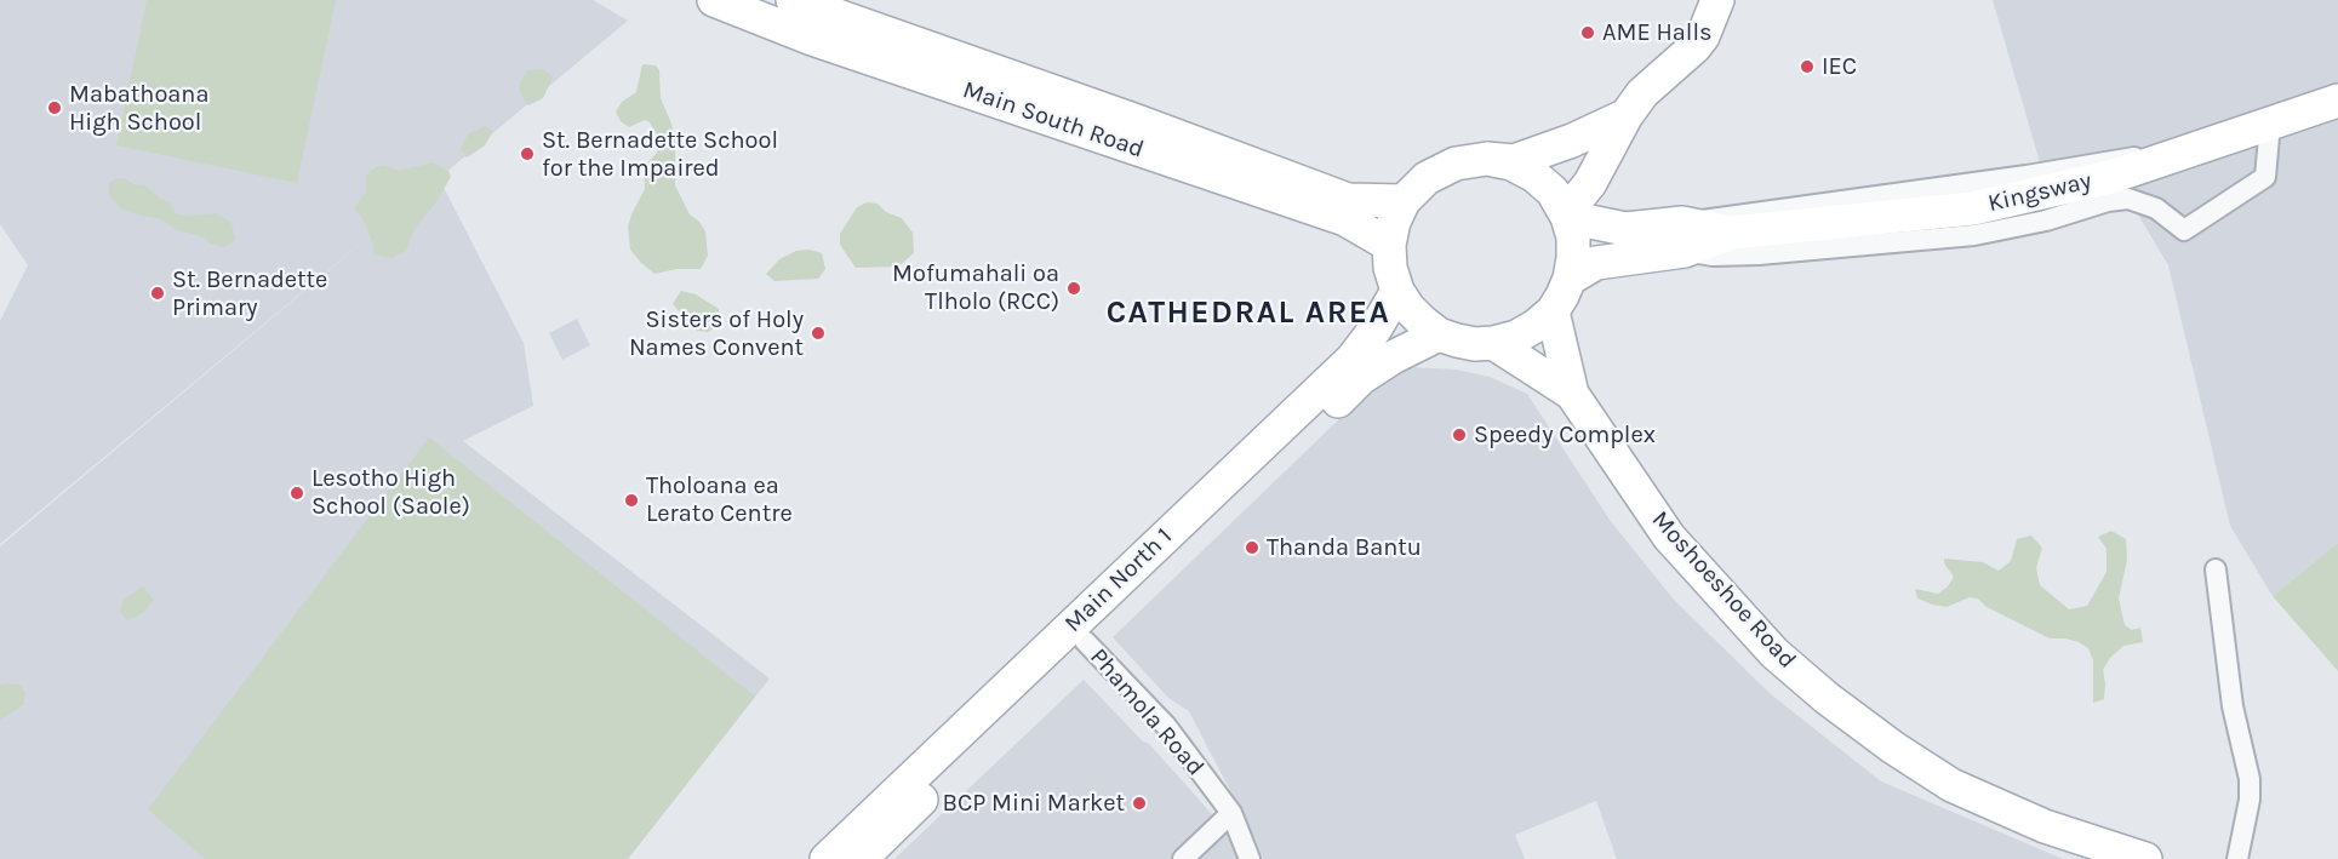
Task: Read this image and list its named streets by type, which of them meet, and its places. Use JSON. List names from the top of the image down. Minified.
{"streets":{"main road":["Main South Road","Kingsway","Main North 1","Moshoeshoe Road"],"street":["Phamola Road"]},"crossings":[["Main South Road","Kingsway"],["Main South Road","Main North 1"],["Main South Road","Moshoeshoe Road"],["Kingsway","Main North 1"],["Kingsway","Moshoeshoe Road"],["Main North 1","Moshoeshoe Road"],["Main North 1","Phamola Road"]],"districts":["CATHEDRAL AREA"],"places":["AME Halls","IEC","Mabathoana High School","St. Bernadette School for the Impaired","Mofumahali oa Tlholo (RCC)","St. Bernadette Primary","Sisters of Holy Names Convent","Speedy Complex","Lesotho High School (Saole)","Tholoana ea Lerato Centre","Thanda Bantu","BCP Mini Market"]}
